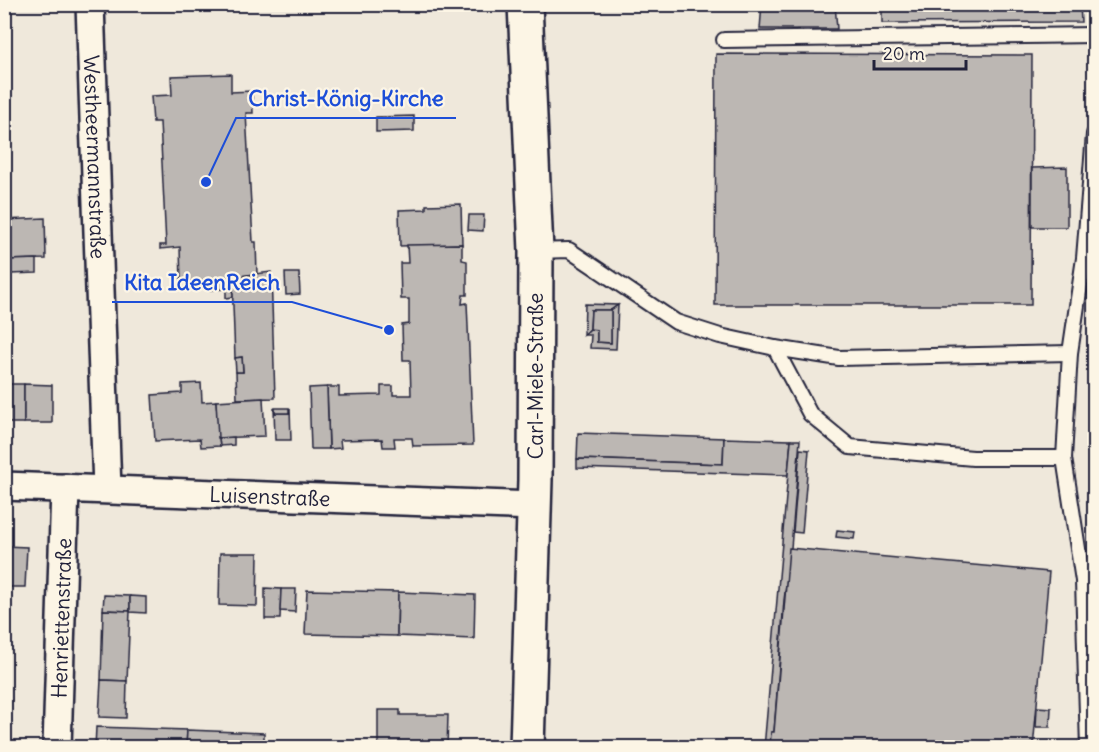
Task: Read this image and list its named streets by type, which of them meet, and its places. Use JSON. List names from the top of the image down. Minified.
{"streets":{"street":["Westheermannstraße","Carl-Miele-Straße","Luisenstraße","Henriettenstraße"]},"crossings":[["Westheermannstraße","Luisenstraße"],["Carl-Miele-Straße","Luisenstraße"],["Luisenstraße","Henriettenstraße"]],"places":["Christ-König-Kirche","Kita IdeenReich"],"scale_bar":"20 m"}
